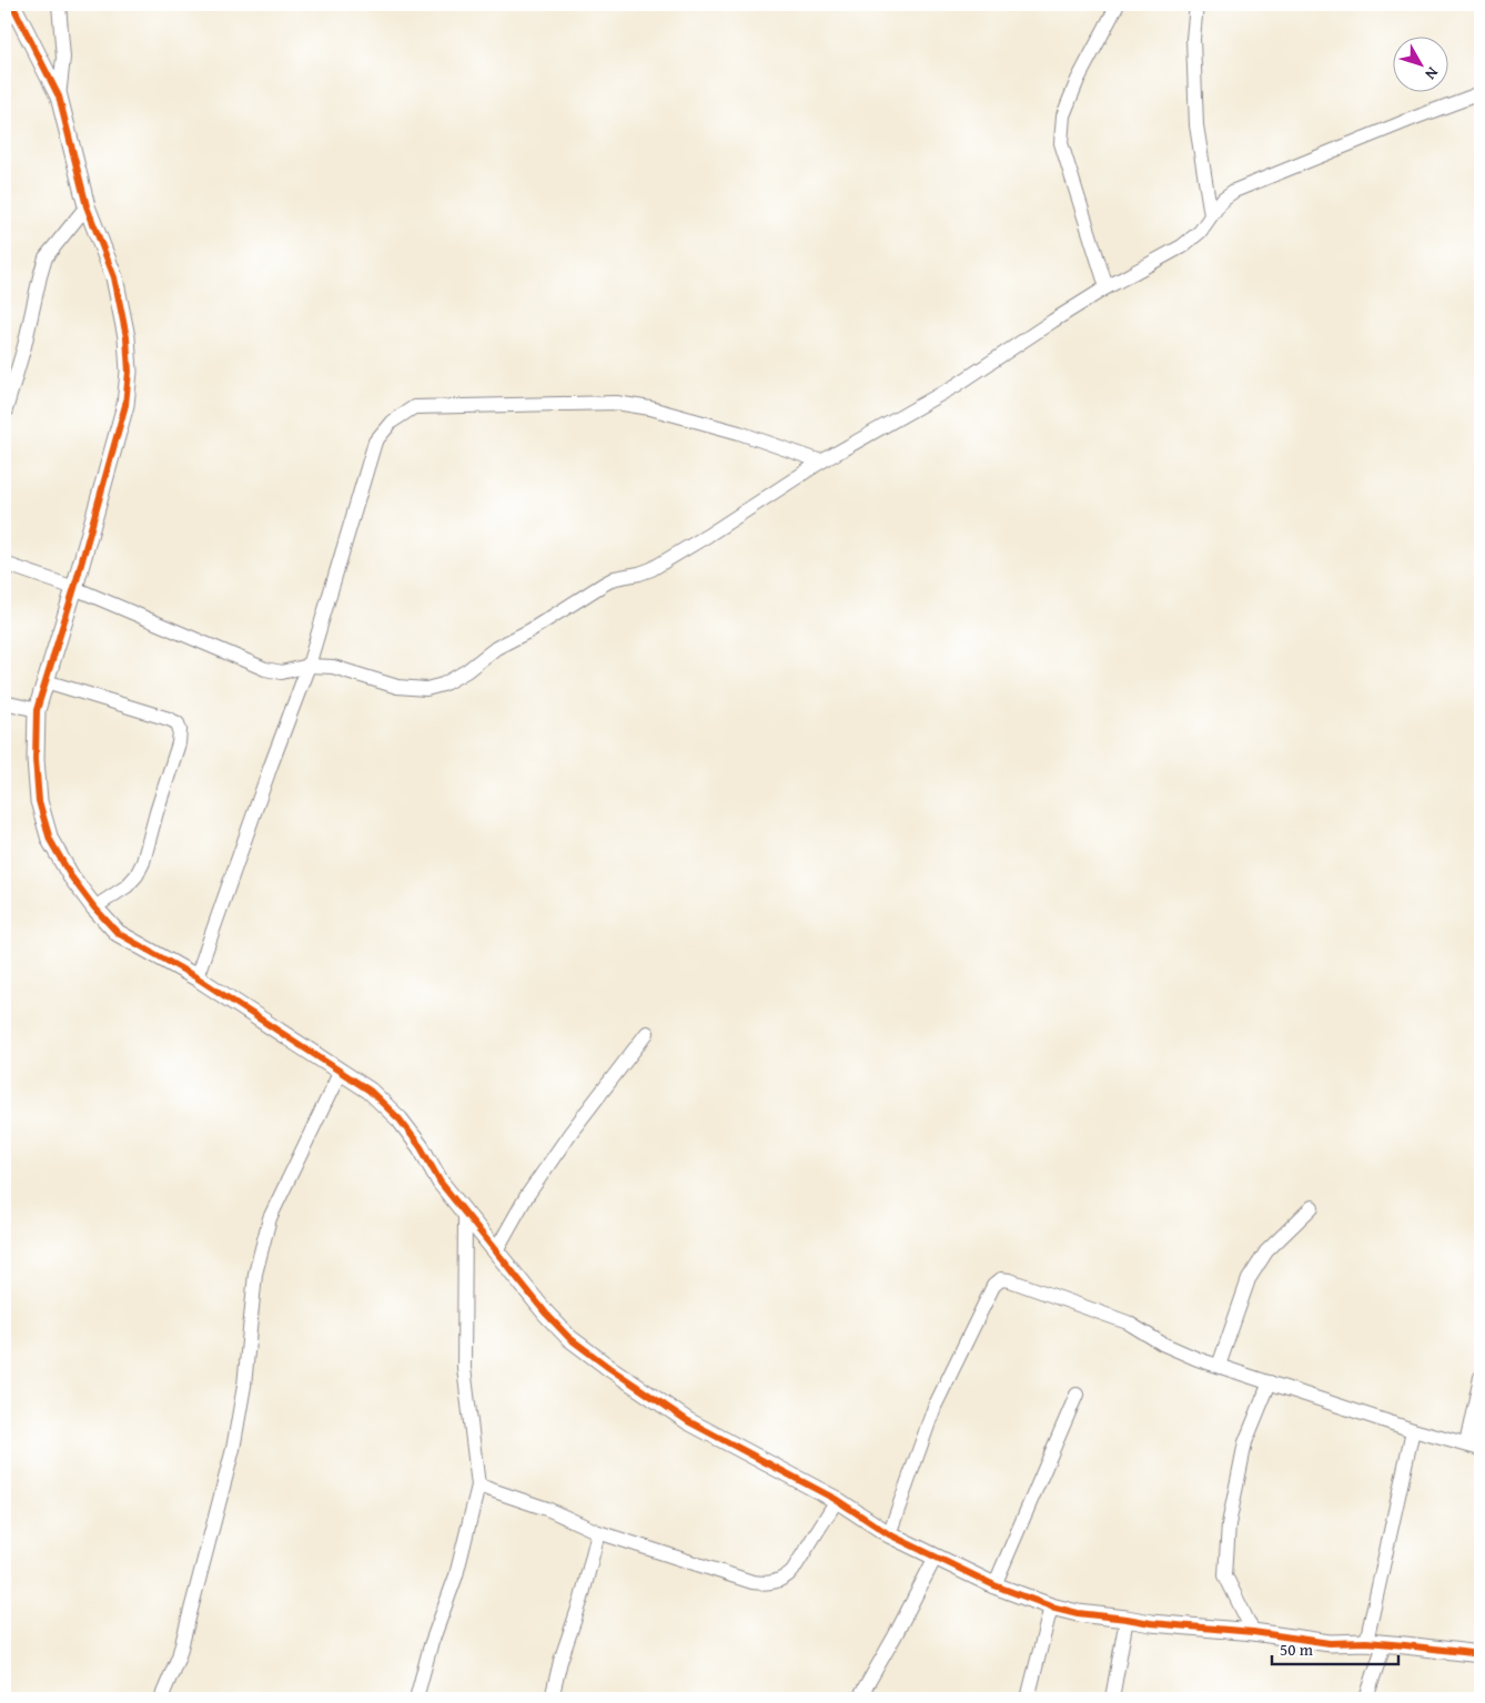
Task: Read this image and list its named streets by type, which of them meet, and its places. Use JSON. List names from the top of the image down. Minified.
{"scale_bar":"50 m","north":"bottom right"}
